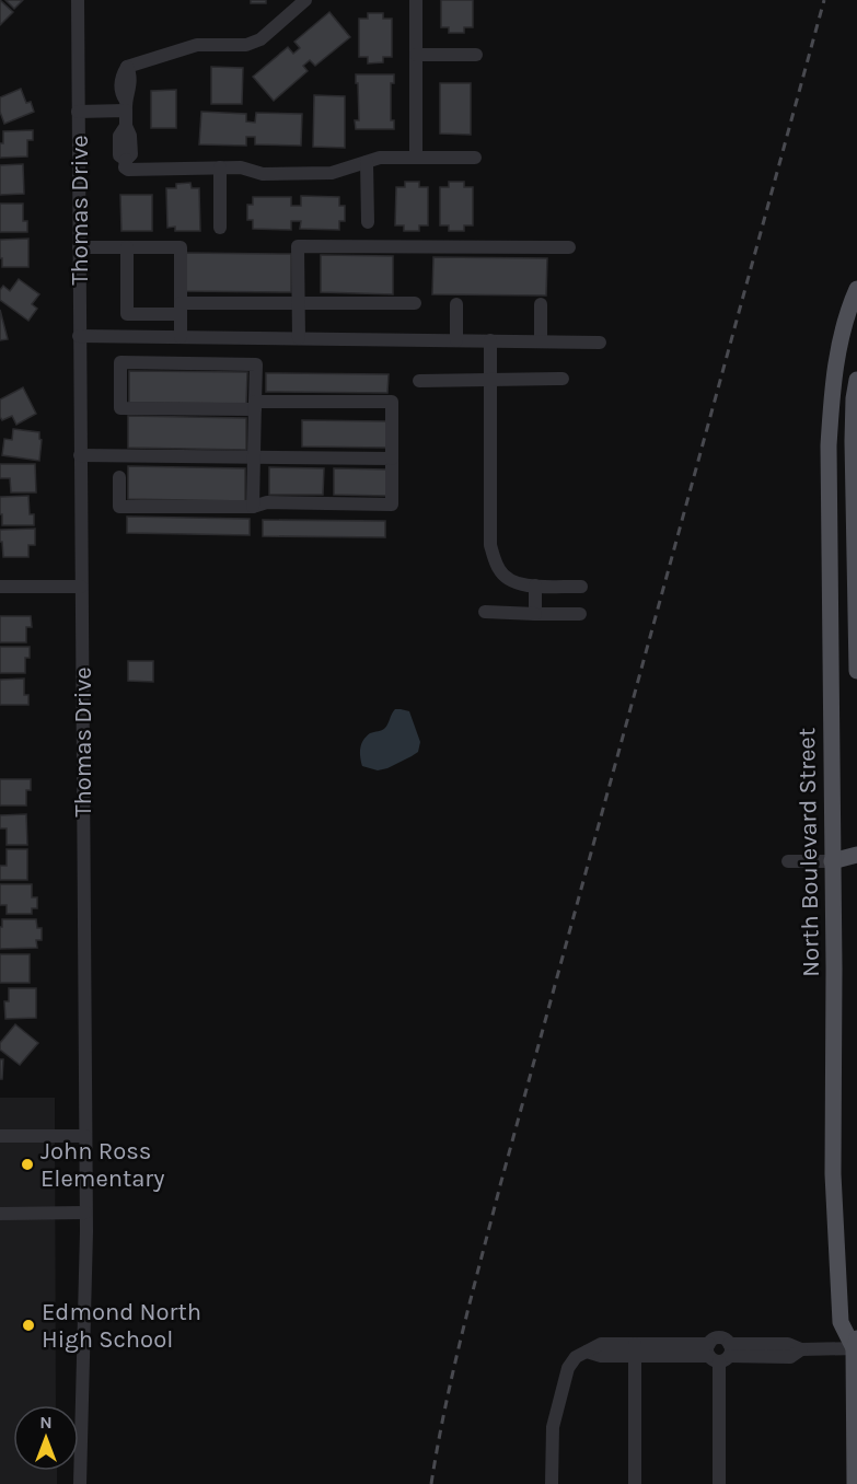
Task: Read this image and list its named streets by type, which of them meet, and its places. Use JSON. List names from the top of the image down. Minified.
{"streets":{"main road":["North Boulevard Street"],"street":["Thomas Drive"]},"places":["John Ross Elementary","Edmond North High School"],"north":"top"}
